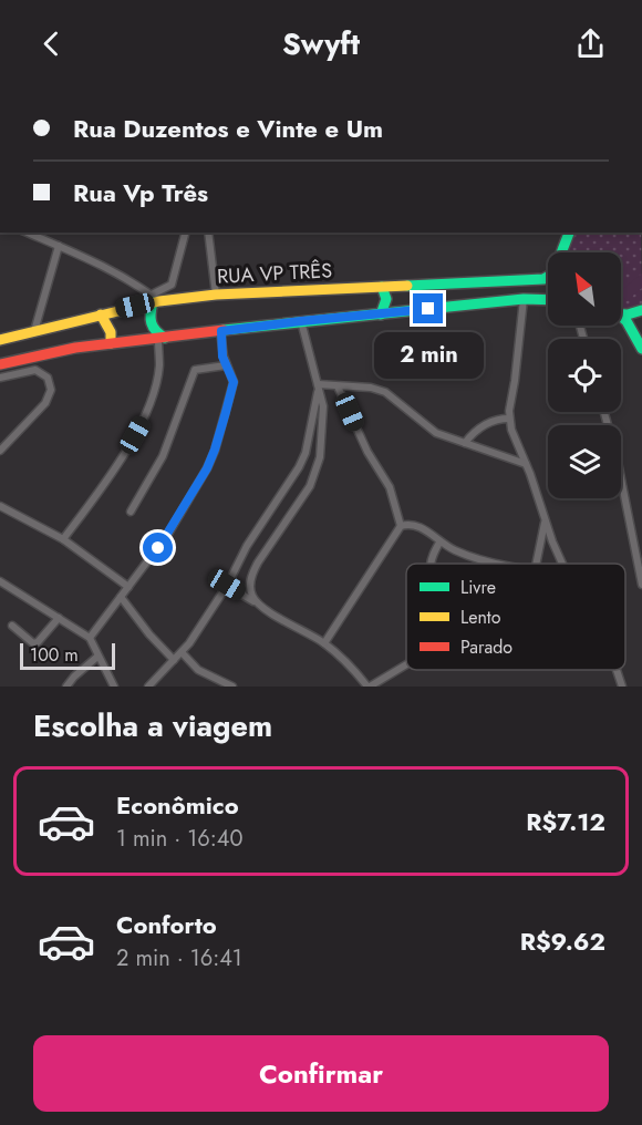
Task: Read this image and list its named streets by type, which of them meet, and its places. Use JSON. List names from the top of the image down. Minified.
{"streets":{"main road":["RUA VP TRÊS"]},"legend":["Livre","Lento","Parado"],"scale_bar":"100 m","north":"top left","page":{"header":"Swyft","banner":["Rua Duzentos e Vinte e Um","Rua Vp Três"],"bubble":"2 min","scale":"100 m","heading":"Escolha a viagem","list":[{"name":"Econômico","note":"1 min · 16:40","value":"R$7.12"},{"name":"Conforto","note":"2 min · 16:41","value":"R$9.62"}],"buttons":"Confirmar"}}
